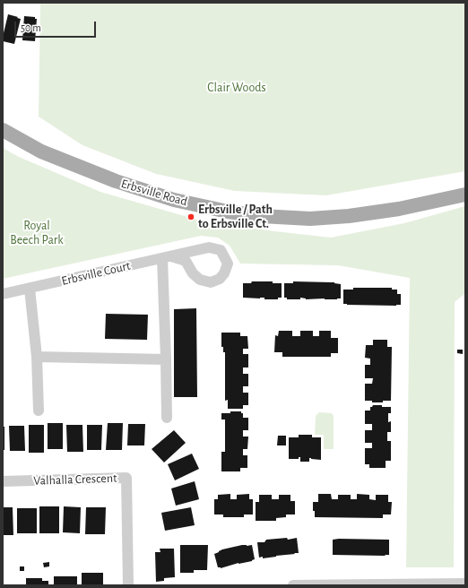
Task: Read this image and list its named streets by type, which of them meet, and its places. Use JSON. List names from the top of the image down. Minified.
{"streets":{"main road":["Erbsville Road"],"street":["Erbsville Court","Valhalla Crescent"]},"parks":["Clair Woods","Royal Beech Park"],"places":["Erbsville / Path to Erbsville Ct."],"scale_bar":"50 m"}
